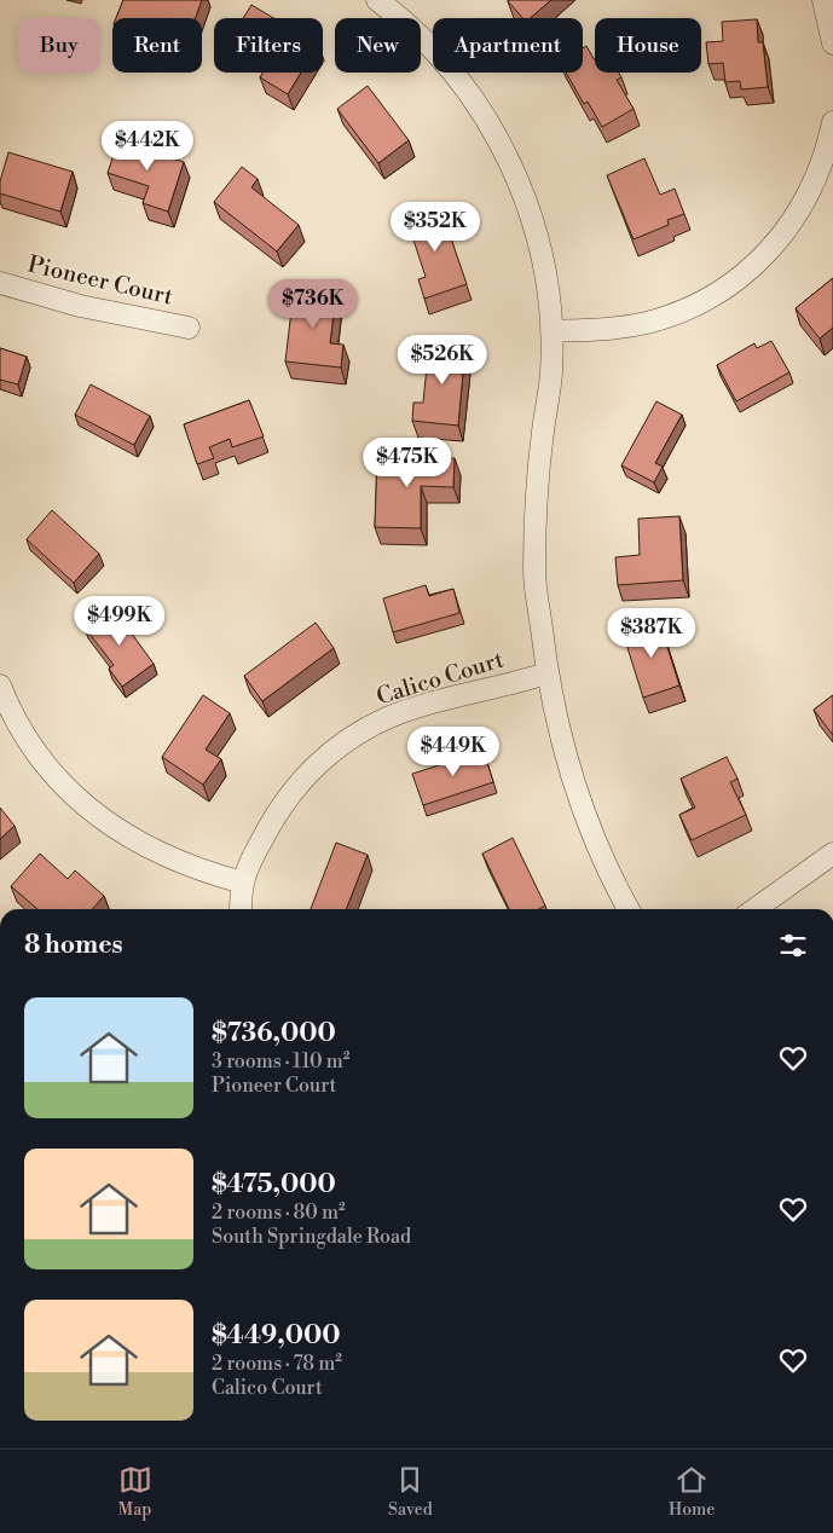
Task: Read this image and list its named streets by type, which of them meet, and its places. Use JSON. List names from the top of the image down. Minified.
{"streets":{"street":["Pioneer Court","Calico Court"]},"page":{"chip":["Buy","Rent","Filters","New","Apartment","House"],"price":["$442K","$352K","$736K","$526K","$475K","$499K","$387K","$449K"],"heading":"8 homes","list":[{"name":"$736,000","note":"3 rooms · 110 m² · Pioneer Court"},{"name":"$475,000","note":"2 rooms · 80 m² · South Springdale Road"},{"name":"$449,000","note":"2 rooms · 78 m² · Calico Court"}],"tabs":["Map","Saved","Home"]}}
